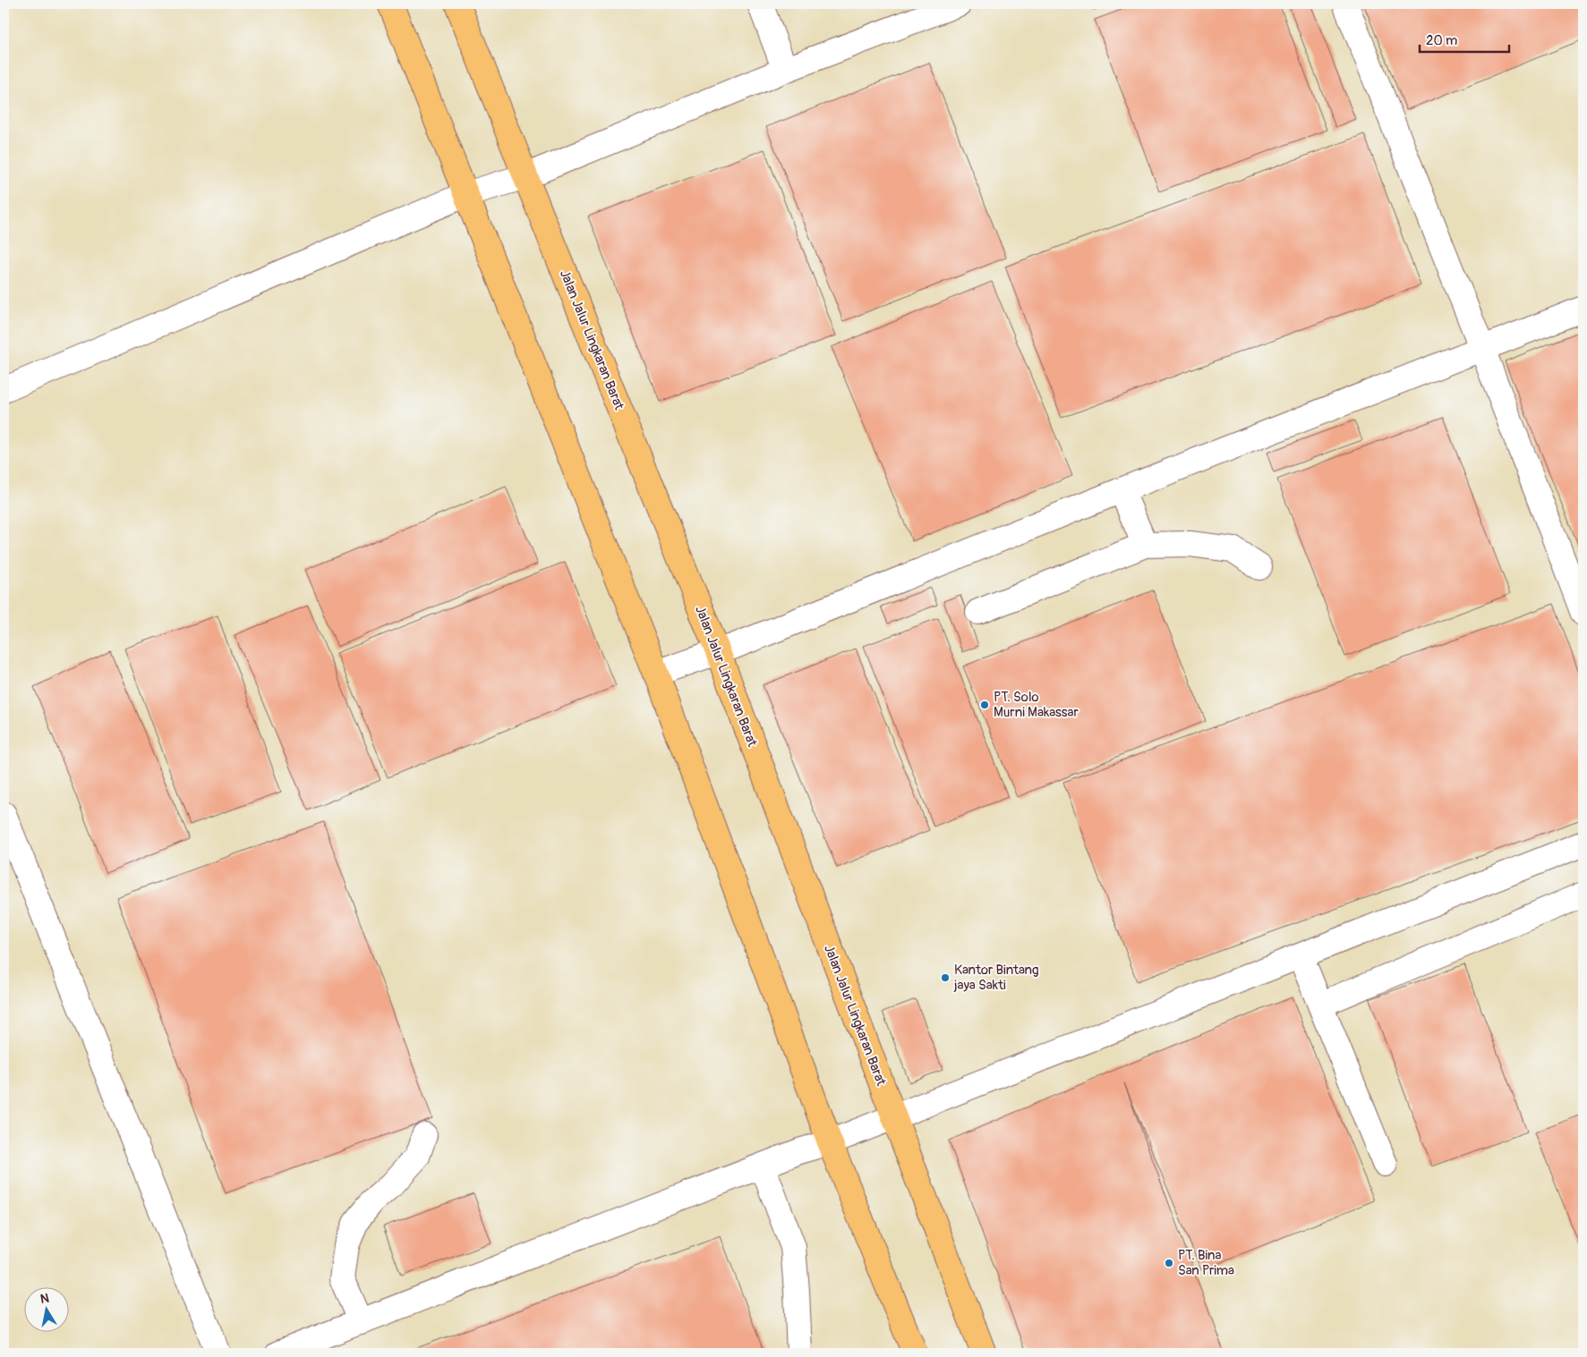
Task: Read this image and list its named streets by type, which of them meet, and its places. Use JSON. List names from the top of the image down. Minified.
{"streets":{"main road":["Jalan Jalur Lingkaran Barat"]},"places":["PT. Solo Murni Makassar","Kantor Bintang jaya Sakti","PT. Bina San Prima"],"scale_bar":"20 m","north":"top"}
